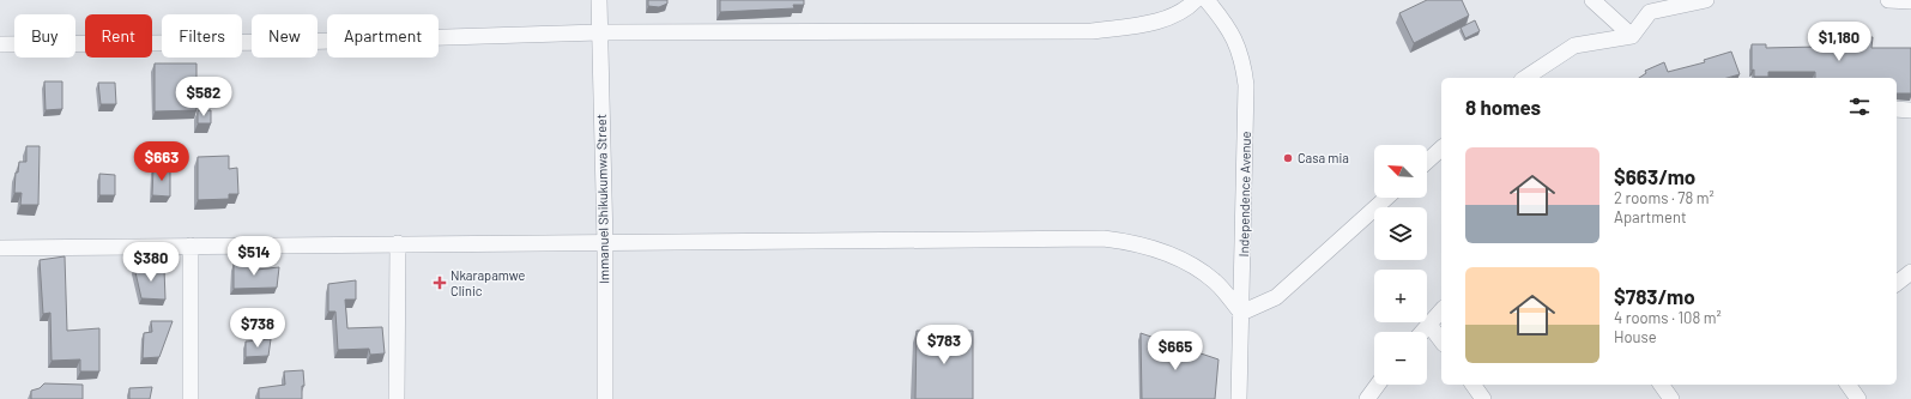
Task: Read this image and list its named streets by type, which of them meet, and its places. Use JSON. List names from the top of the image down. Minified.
{"streets":{"street":["Independence Avenue","Immanuel Shikukumwa Street"]},"places":{"other":["Casa mia"],"health":["Nkarapamwe Clinic"]},"north":"top left","page":{"chip":["Buy","Rent","Filters","New","Apartment"],"price":["$1,180","$582","$663","$514","$380","$738","$783","$665"],"heading":"8 homes","list":[{"name":"$663/mo","note":"2 rooms · 78 m² · Apartment"},{"name":"$783/mo","note":"4 rooms · 108 m² · House"}],"map_buttons":["+","−"]}}
